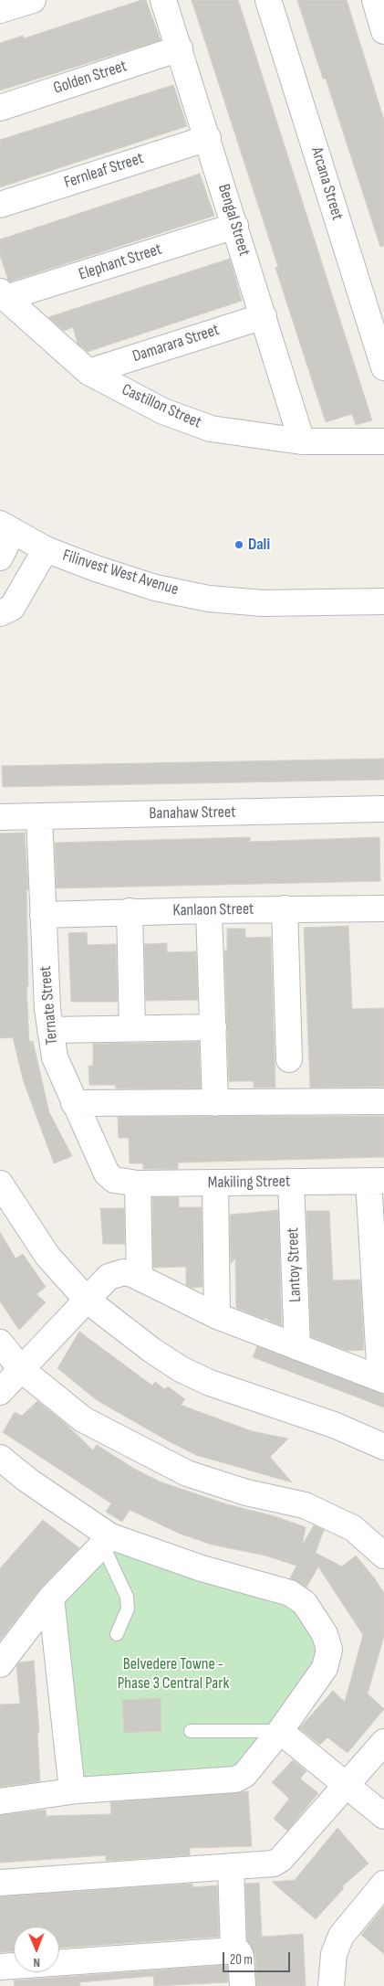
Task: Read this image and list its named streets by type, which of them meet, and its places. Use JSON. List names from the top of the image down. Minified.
{"streets":{"street":["Golden Street","Fernleaf Street","Arcana Street","Bengal Street","Elephant Street","Damarara Street","Castillon Street","Filinvest West Avenue","Banahaw Street","Kanlaon Street","Ternate Street","Makiling Street","Lantoy Street"]},"crossings":[["Golden Street","Bengal Street"],["Fernleaf Street","Bengal Street"],["Bengal Street","Elephant Street"],["Bengal Street","Damarara Street"],["Bengal Street","Castillon Street"],["Elephant Street","Castillon Street"],["Damarara Street","Castillon Street"],["Banahaw Street","Ternate Street"],["Kanlaon Street","Ternate Street"],["Ternate Street","Makiling Street"],["Makiling Street","Lantoy Street"]],"parks":["Belvedere Towne - Phase 3 Central Park"],"places":["Dali"],"scale_bar":"20 m","north":"bottom"}
